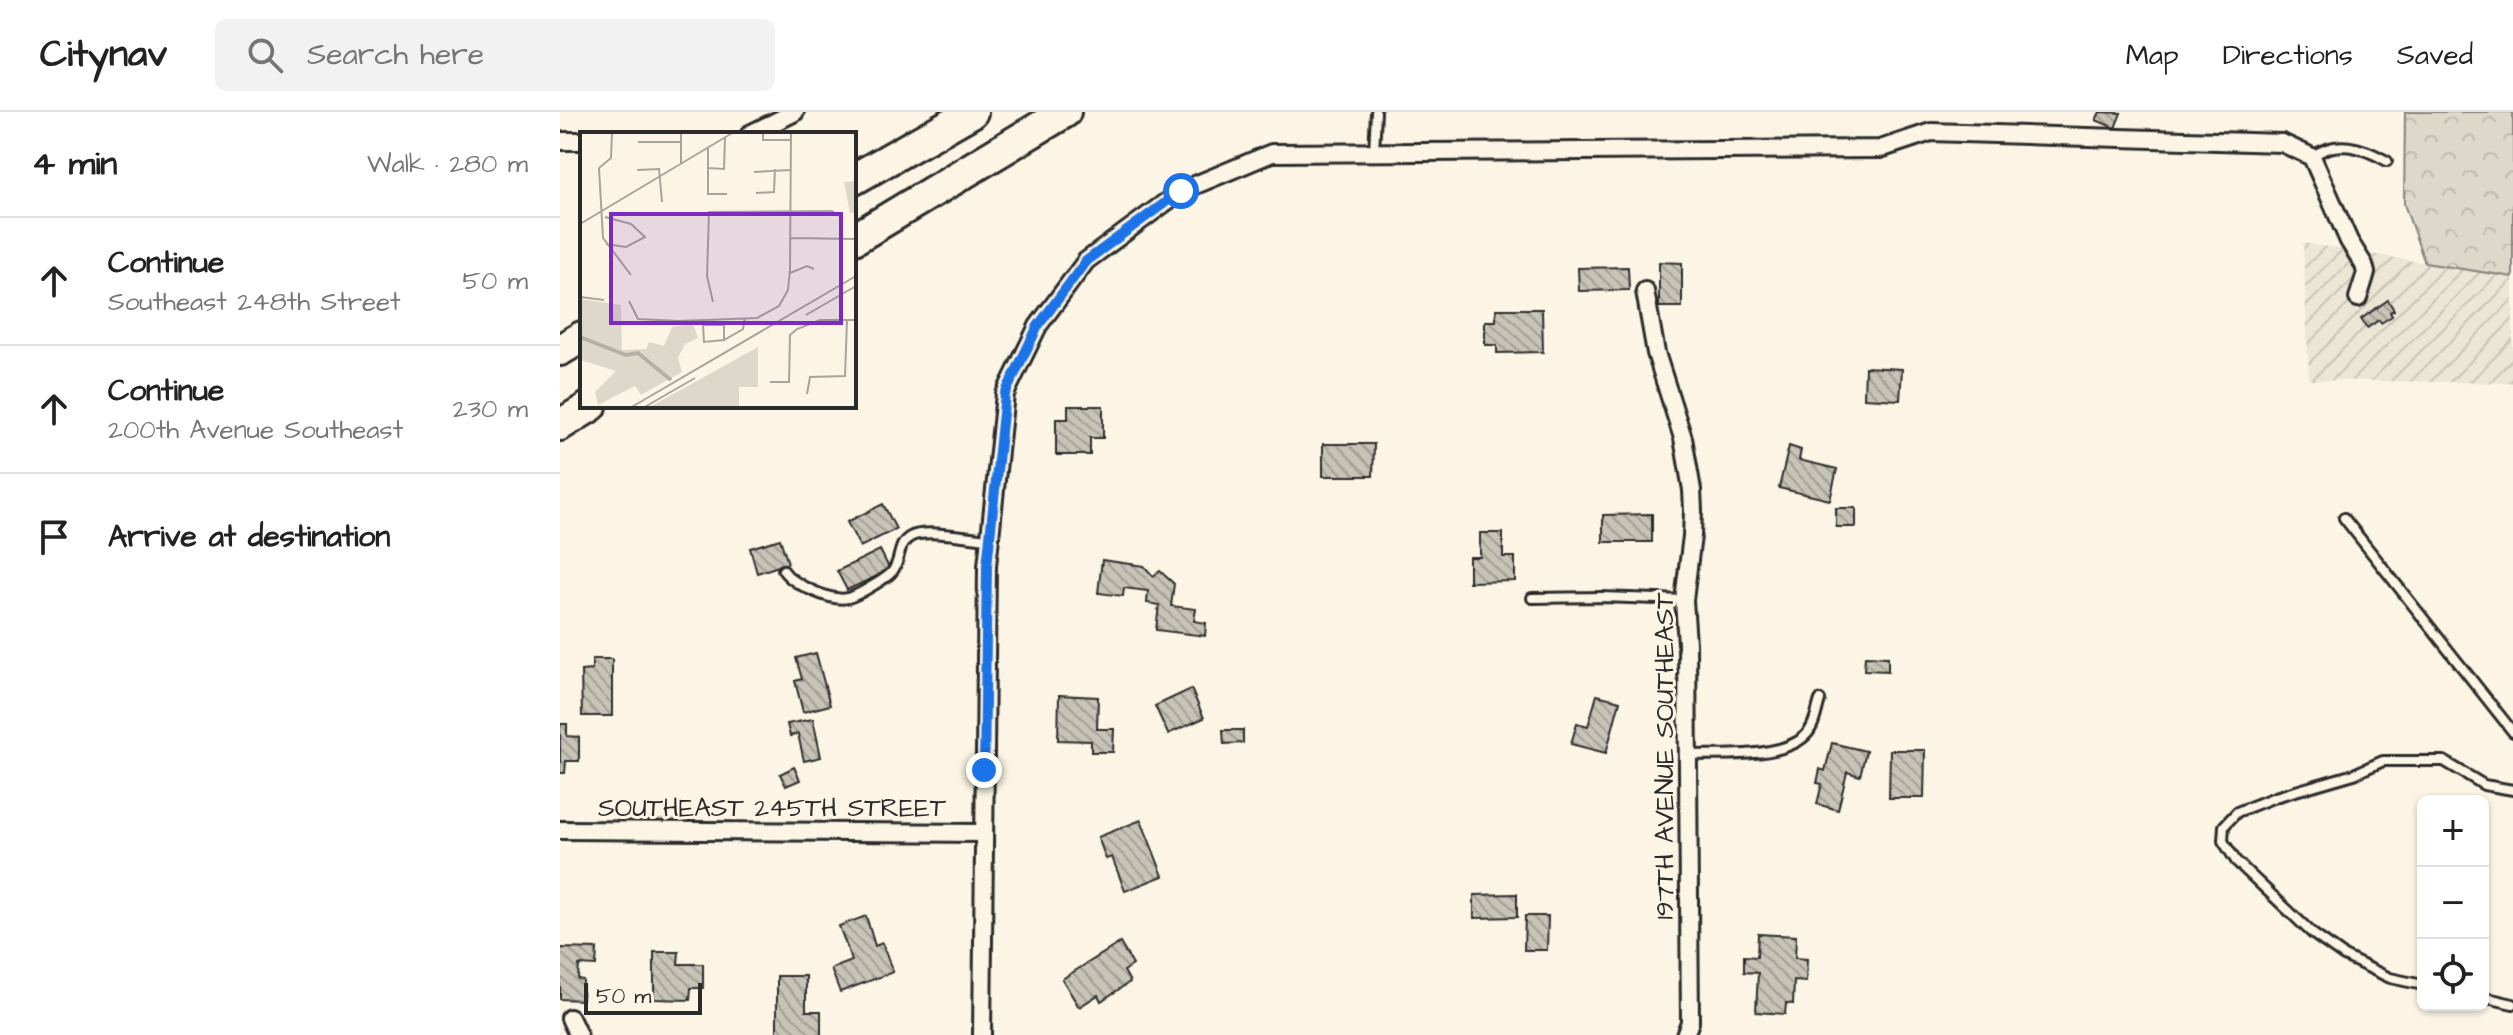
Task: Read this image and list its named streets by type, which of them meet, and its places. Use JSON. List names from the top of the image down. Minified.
{"streets":{"street":["197TH AVENUE SOUTHEAST","SOUTHEAST 245TH STREET"]},"scale_bar":"50 m","page":{"header":"Citynav","search":"Search here","nav":["Map","Directions","Saved"],"heading":["4 min","Walk · 280 m"],"list":[["Continue","Southeast 248th Street","50 m"],["Continue","200th Avenue Southeast","230 m"],"Arrive at destination"],"map_buttons":["+","−"],"scale":"50 m"}}
